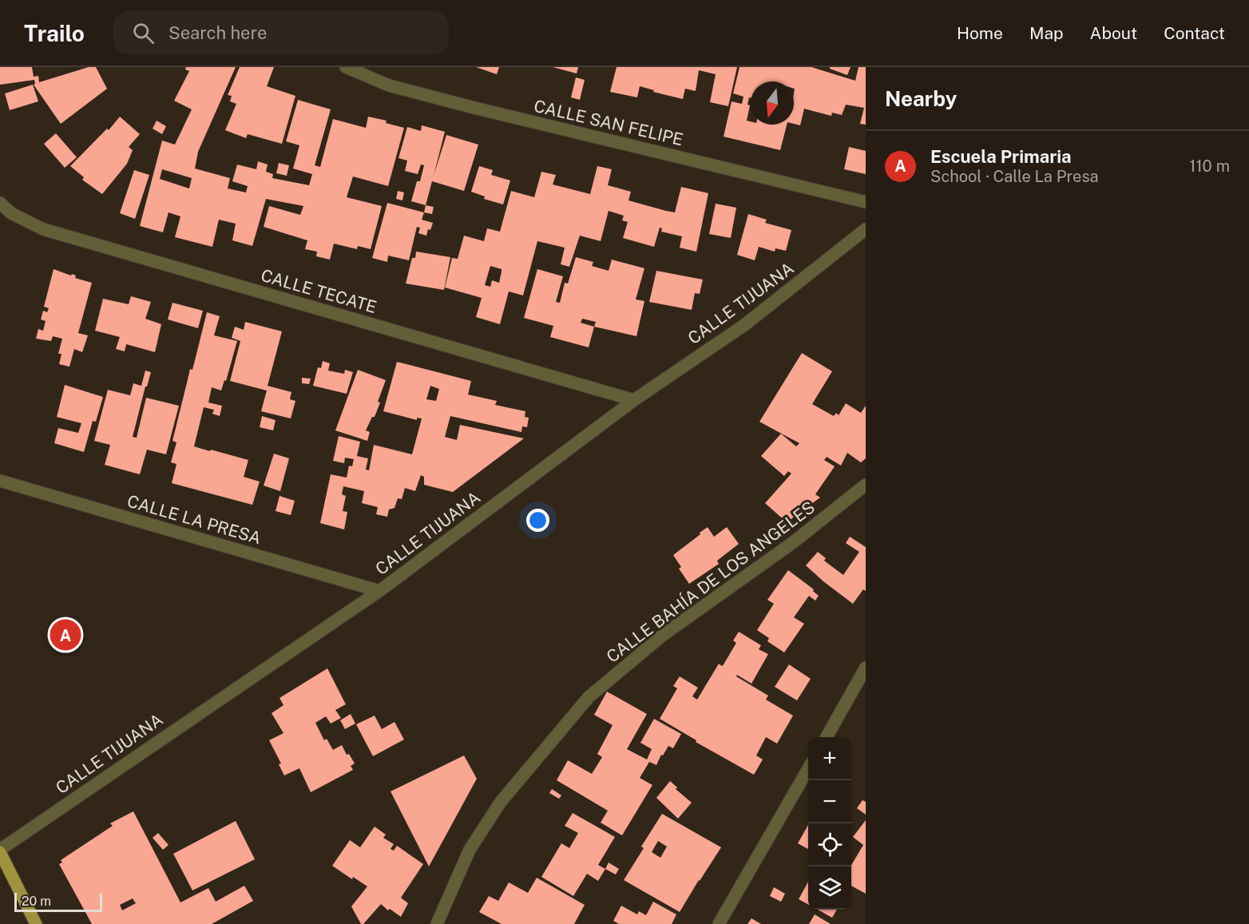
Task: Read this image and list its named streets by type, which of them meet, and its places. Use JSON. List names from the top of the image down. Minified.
{"streets":{"street":["CALLE SAN FELIPE","CALLE TECATE","CALLE TIJUANA","CALLE LA PRESA","CALLE BAHÍA DE LOS ANGELES"]},"crossings":[["CALLE TECATE","CALLE TIJUANA"],["CALLE TIJUANA","CALLE LA PRESA"]],"scale_bar":"20 m","north":"bottom","page":{"header":"Trailo","search":"Search here","nav":["Home","Map","About","Contact"],"heading":"Nearby","list":[{"mark":"A","name":"Escuela Primaria","note":"School · Calle La Presa","value":"110 m"}],"pins":"A","map_buttons":["+","−"],"scale":"20 m"}}
